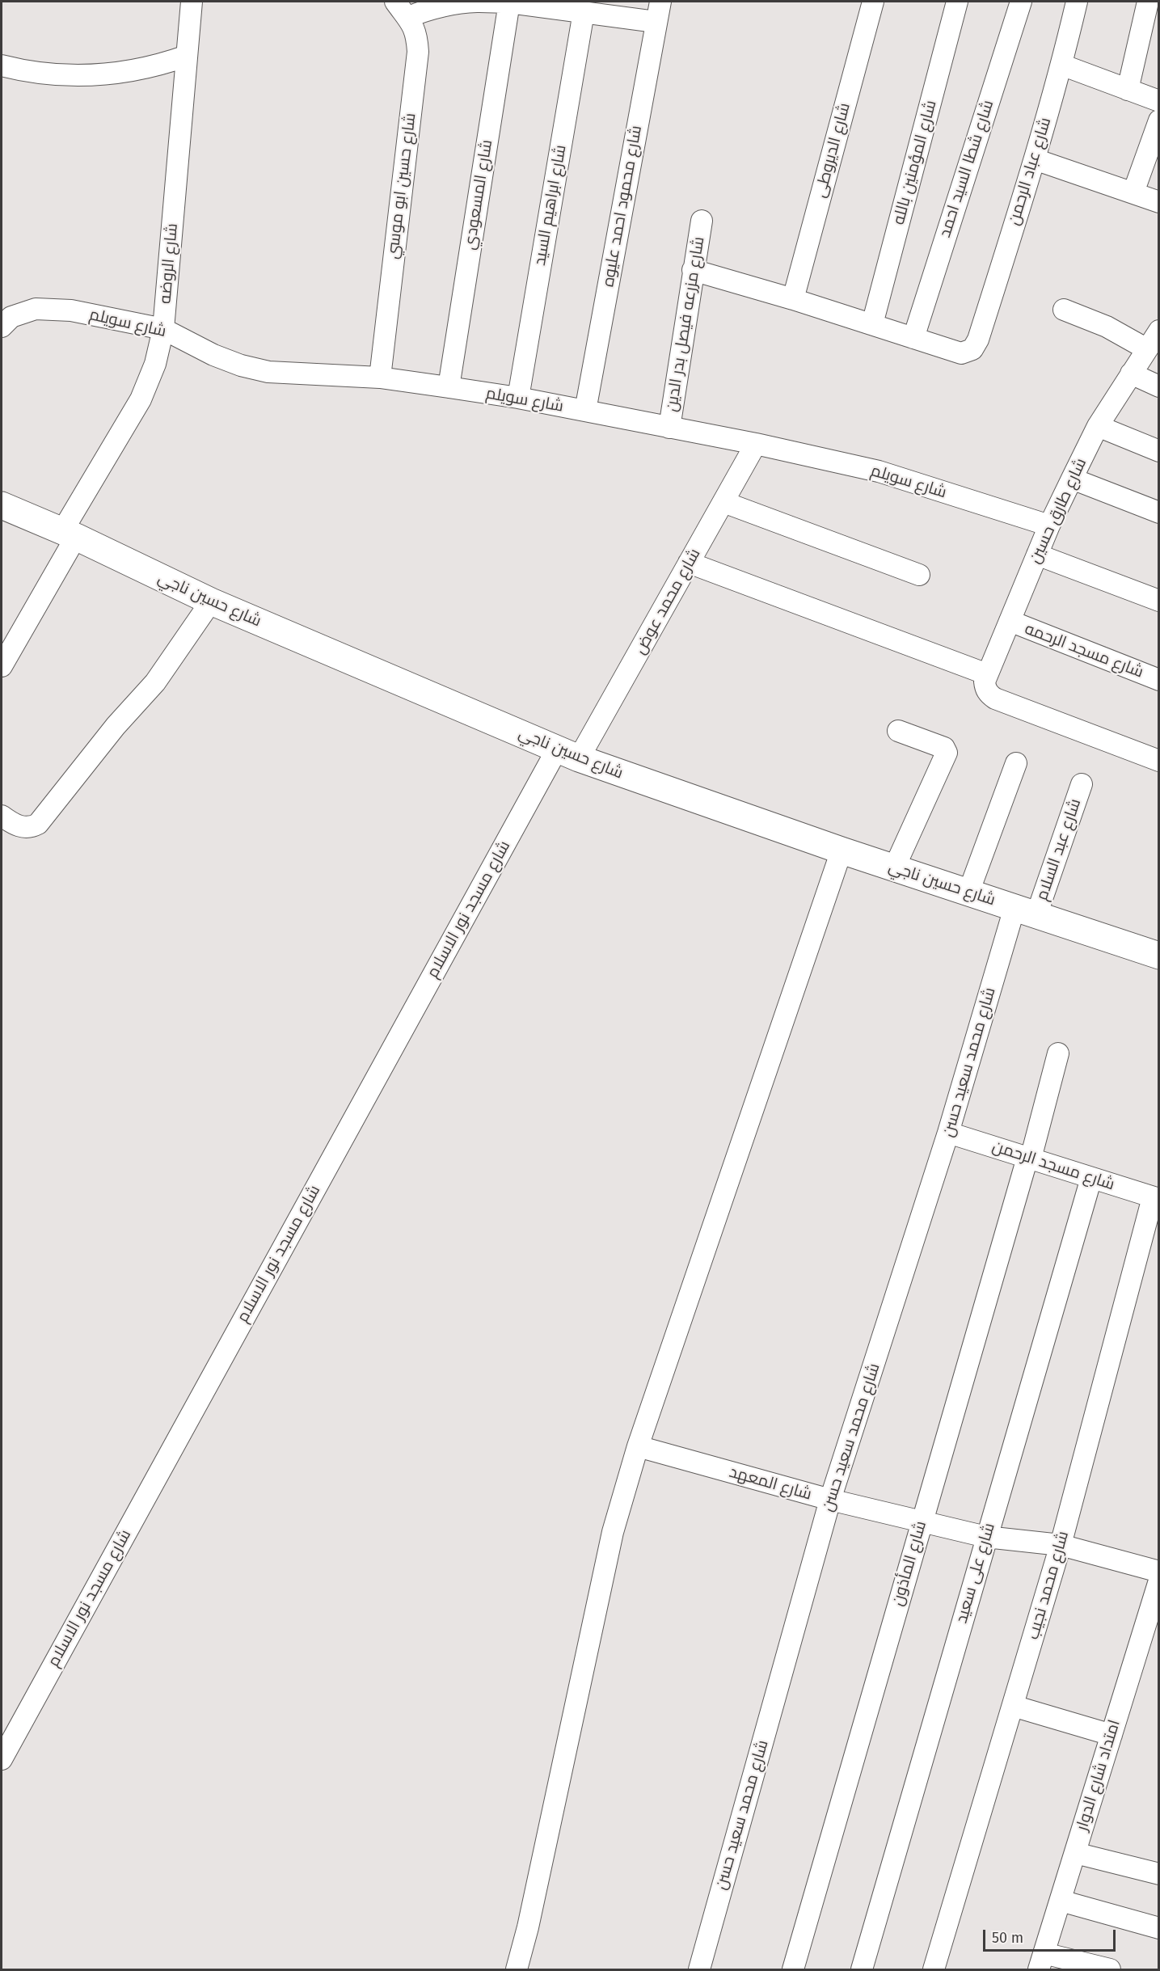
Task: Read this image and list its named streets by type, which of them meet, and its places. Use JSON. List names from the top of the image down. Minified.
{"streets":{"street":["شارع الديروطى","شارع المؤمنين بالله","شارع شطا السيد احمد","شارع عباد الرحمن","شارع حسين ابو موسي","شارع المسعودي","شارع ابراهيم السيد","شارع محمود احمد عليوه","شارع الروضه","شارع سويلم","شارع مزرعه فيصل بدر الدين","شارع طارق حسين","شارع حسين ناجي","شارع محمد عوض","شارع مسجد الرحمه","شارع عبد السلام","شارع مسجد نور الاسلام","شارع محمد سعيد حسن","شارع مسجد الرحمن","شارع المعهد","شارع المأذون","شارع على سعيد","شارع محمد نجيب","امتداد شارع الدوار"]},"crossings":[["شارع شطا السيد احمد","شارع عباد الرحمن"],["شارع حسين ابو موسي","شارع سويلم"],["شارع المسعودي","شارع سويلم"],["شارع ابراهيم السيد","شارع سويلم"],["شارع محمود احمد عليوه","شارع سويلم"],["شارع الروضه","شارع سويلم"],["شارع الروضه","شارع حسين ناجي"],["شارع سويلم","شارع مزرعه فيصل بدر الدين"],["شارع سويلم","شارع طارق حسين"],["شارع سويلم","شارع محمد عوض"],["شارع طارق حسين","شارع مسجد الرحمه"],["شارع حسين ناجي","شارع محمد عوض"],["شارع حسين ناجي","شارع عبد السلام"],["شارع حسين ناجي","شارع مسجد نور الاسلام"],["شارع حسين ناجي","شارع محمد سعيد حسن"],["شارع محمد عوض","شارع مسجد نور الاسلام"],["شارع عبد السلام","شارع محمد سعيد حسن"],["شارع محمد سعيد حسن","شارع مسجد الرحمن"],["شارع محمد سعيد حسن","شارع المعهد"],["شارع مسجد الرحمن","شارع المأذون"],["شارع مسجد الرحمن","شارع على سعيد"],["شارع مسجد الرحمن","شارع محمد نجيب"],["شارع المعهد","شارع المأذون"],["شارع المعهد","شارع على سعيد"],["شارع المعهد","شارع محمد نجيب"]],"scale_bar":"50 m"}
